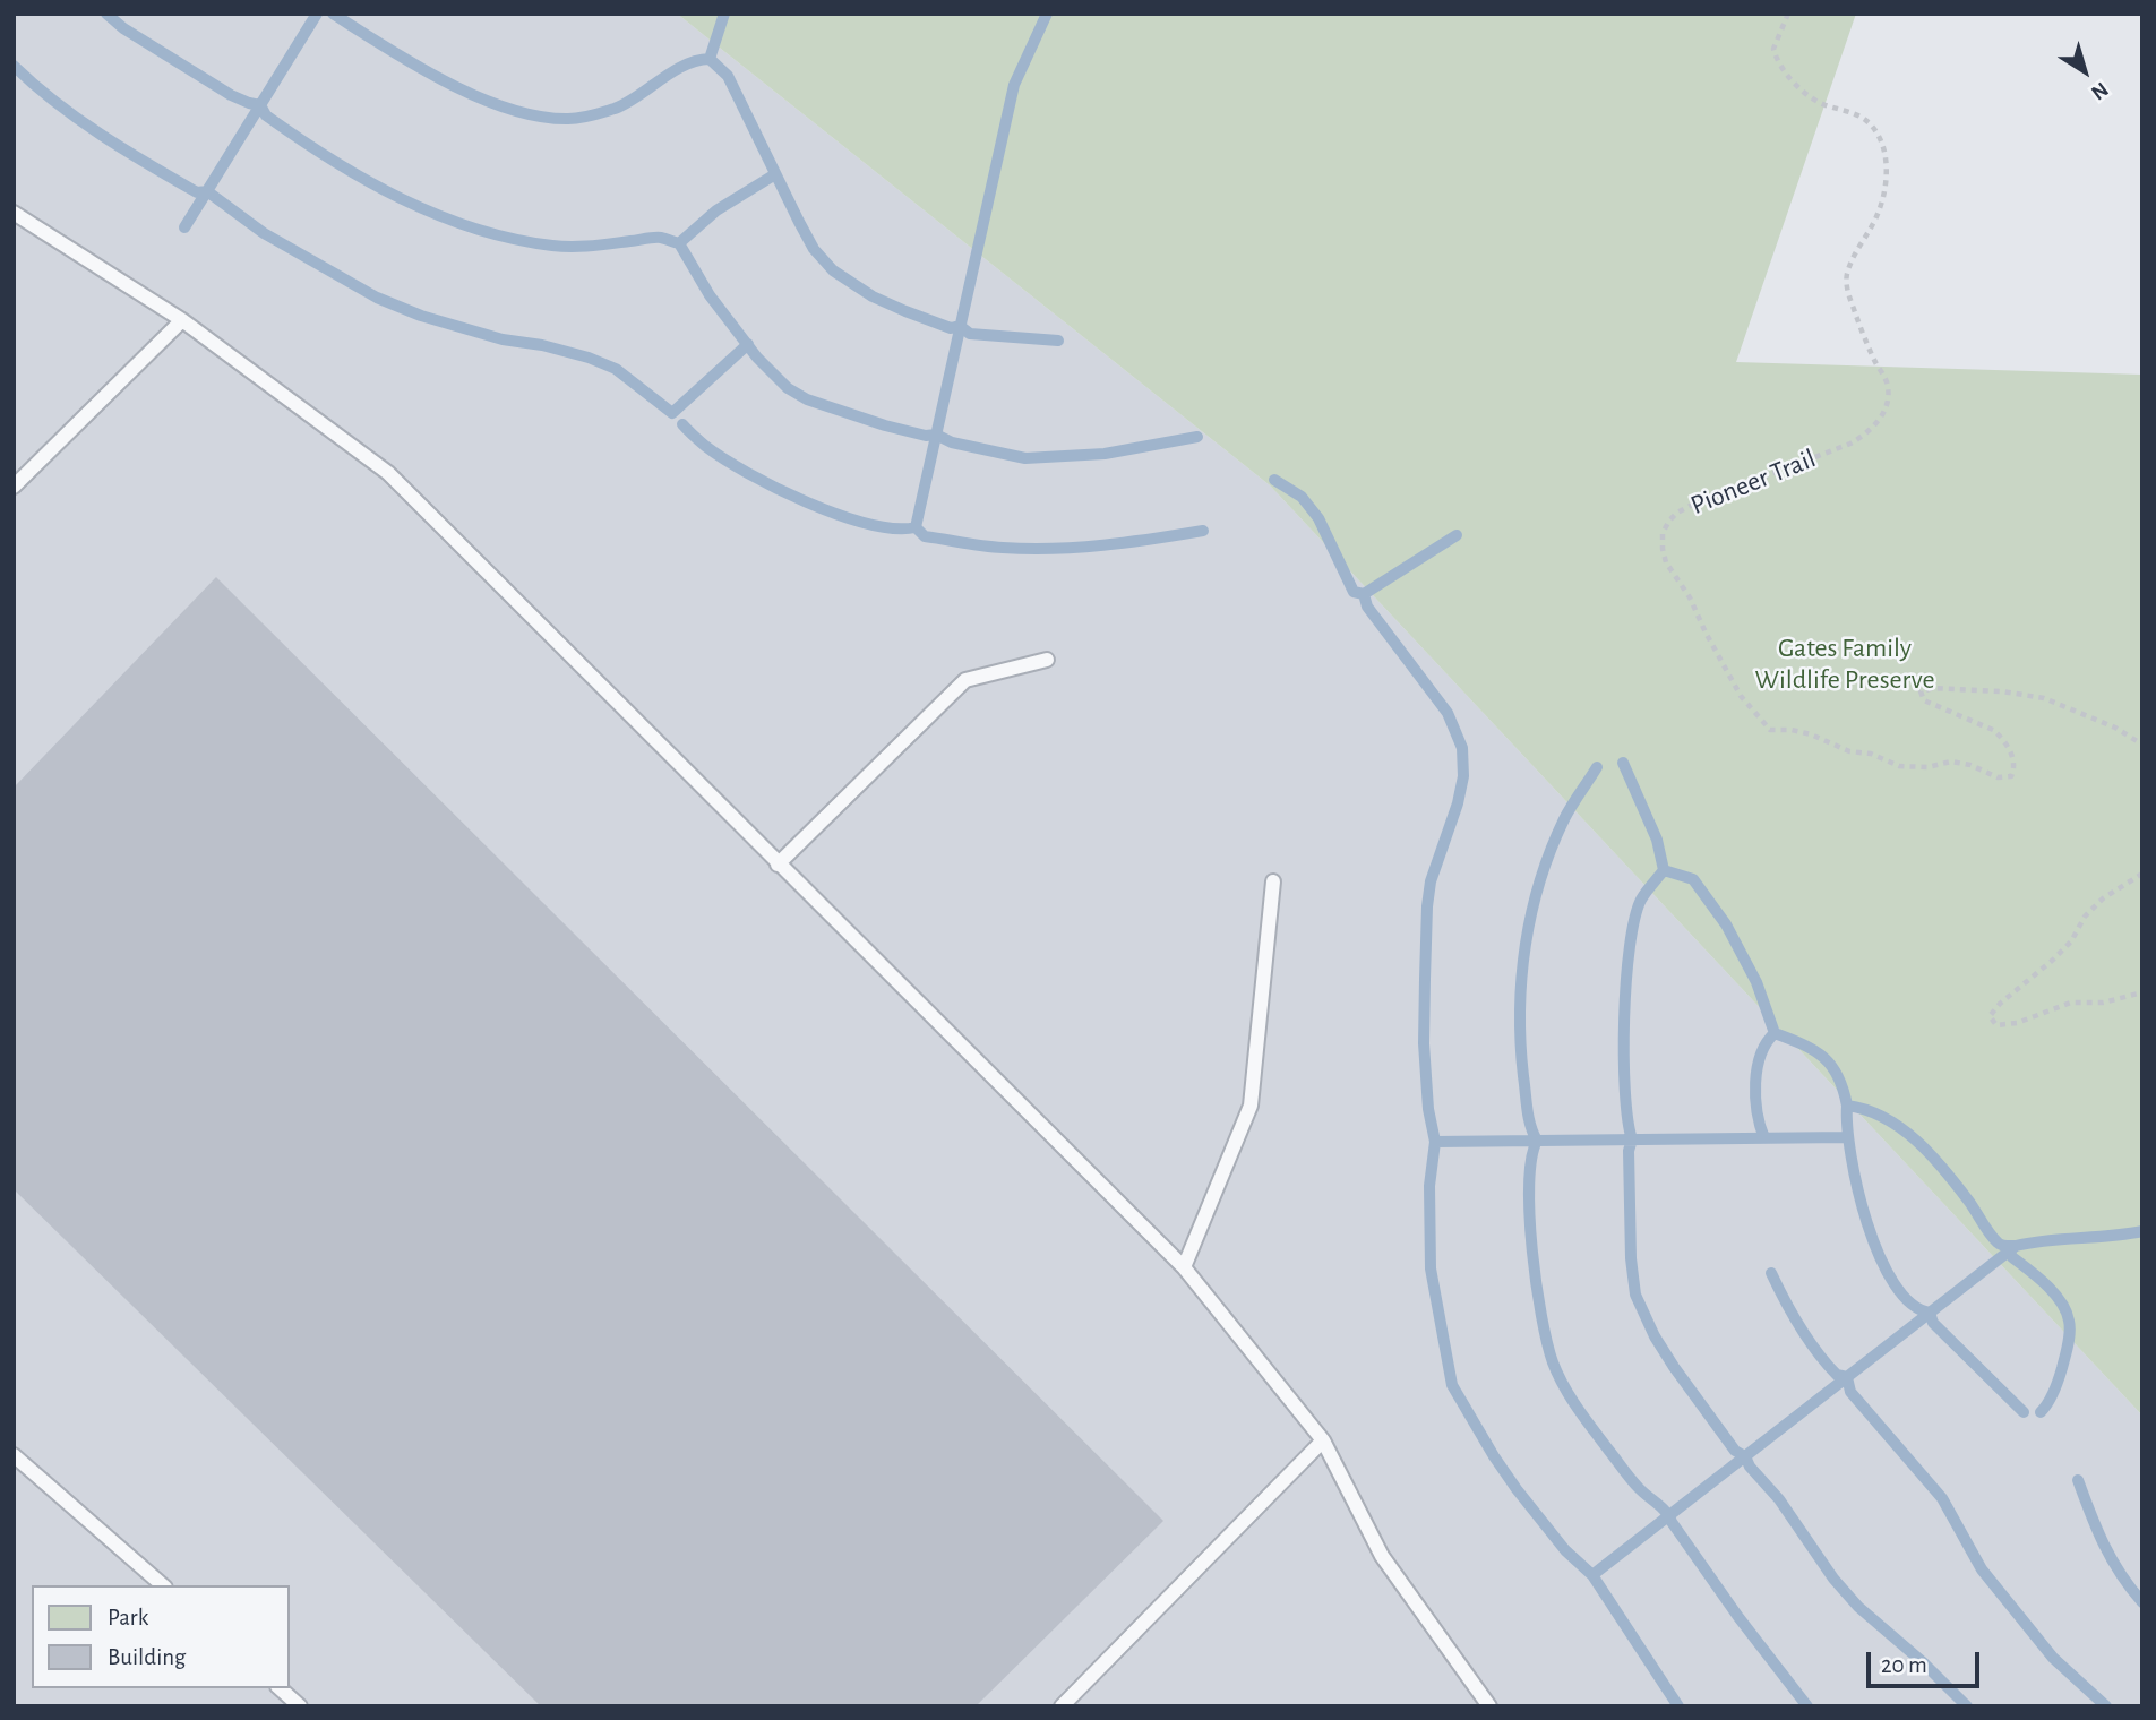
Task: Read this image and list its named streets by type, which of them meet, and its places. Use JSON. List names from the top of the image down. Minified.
{"streets":{"path":["Pioneer Trail"]},"parks":["Gates Family Wildlife Preserve"],"legend":["Park","Building"],"scale_bar":"20 m","north":"bottom right"}
